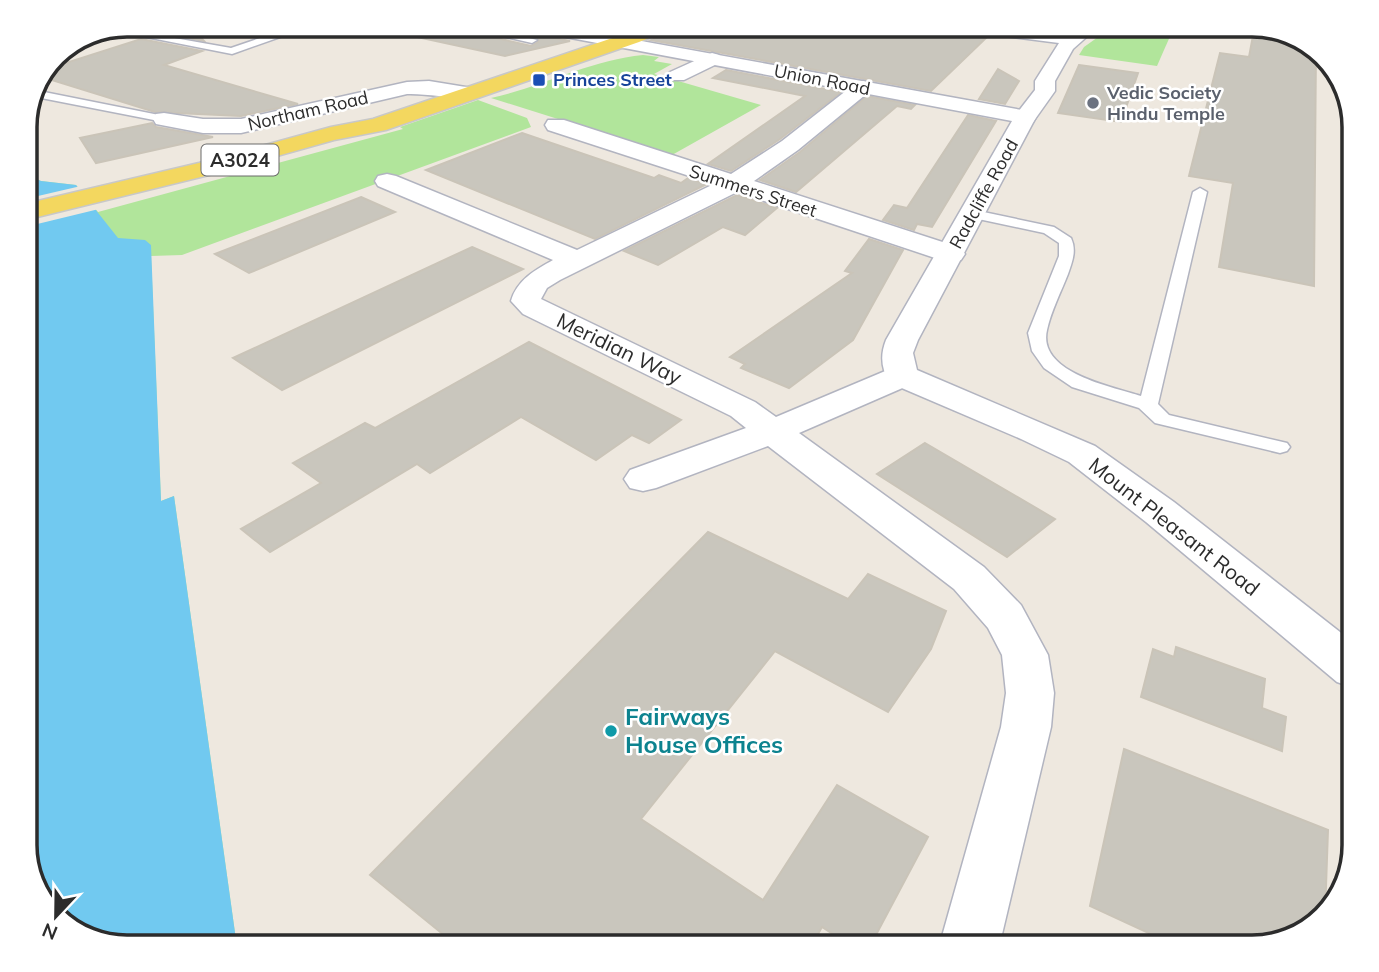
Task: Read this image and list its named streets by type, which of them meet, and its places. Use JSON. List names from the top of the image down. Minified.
{"streets":{"main road":["Northam Road","A3024"],"street":["Union Road","Summers Street","Radcliffe Road","Meridian Way","Mount Pleasant Road"]},"crossings":[["Union Road","Northam Road"],["Union Road","Radcliffe Road"],["Union Road","Meridian Way"],["Northam Road","A3024"],["Summers Street","Radcliffe Road"],["Summers Street","Meridian Way"],["Radcliffe Road","Mount Pleasant Road"]],"places":{"transit":["Princes Street"],"other":["Vedic Society Hindu Temple","Fairways House Offices"]},"north":"bottom"}
